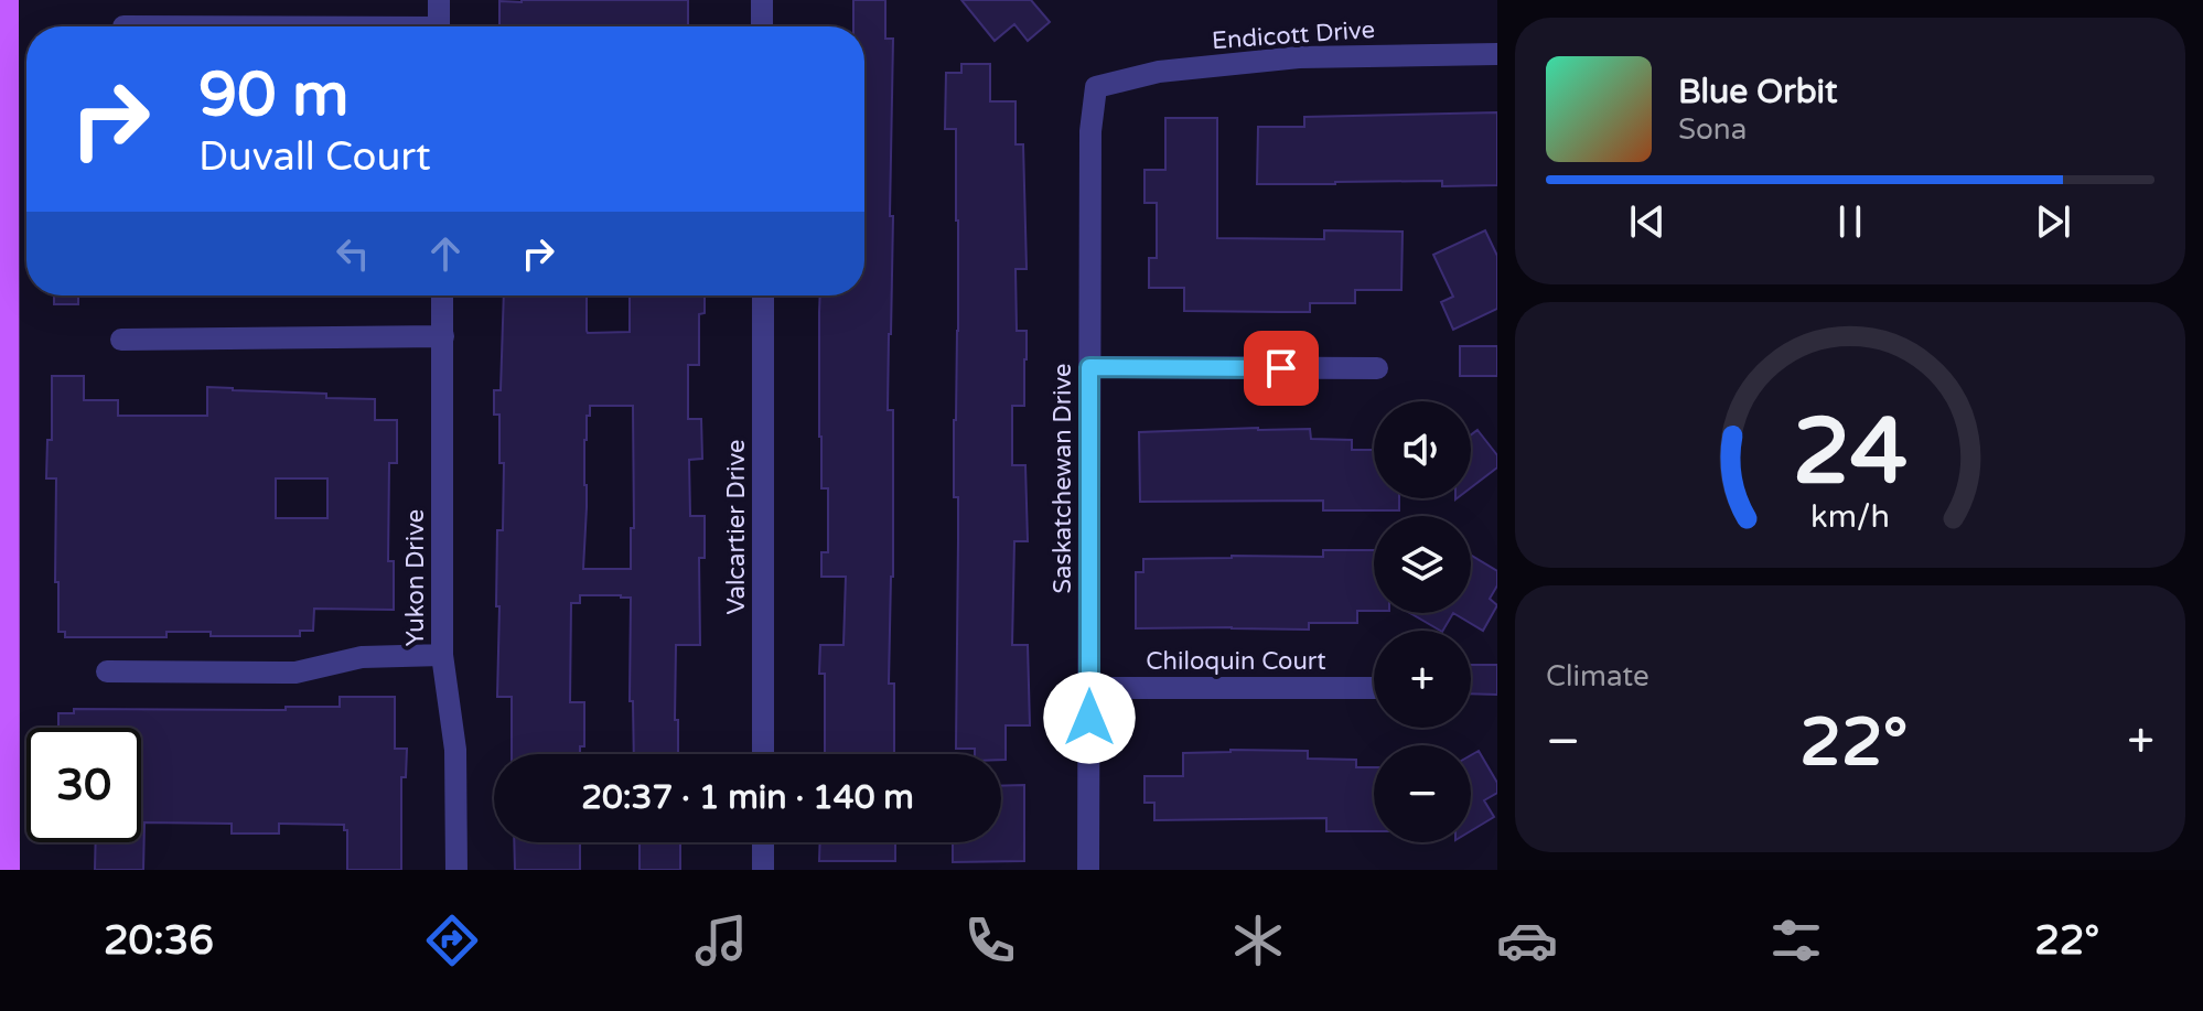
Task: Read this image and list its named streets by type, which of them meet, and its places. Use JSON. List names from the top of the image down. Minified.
{"streets":{"street":["Endicott Drive","Saskatchewan Drive","Valcartier Drive","Yukon Drive","Chiloquin Court"]},"crossings":[["Endicott Drive","Saskatchewan Drive"],["Saskatchewan Drive","Chiloquin Court"]],"page":{"turn":["90 m","Duvall Court"],"song":["Blue Orbit","Sona"],"map_buttons":["+","−"],"tile":"Climate","heat":["−","22°","+"],"limit":"30","trip":"20:37 · 1 min · 140 m","tabs":["20:36","22°"],"gauge":["24","km/h"]}}
